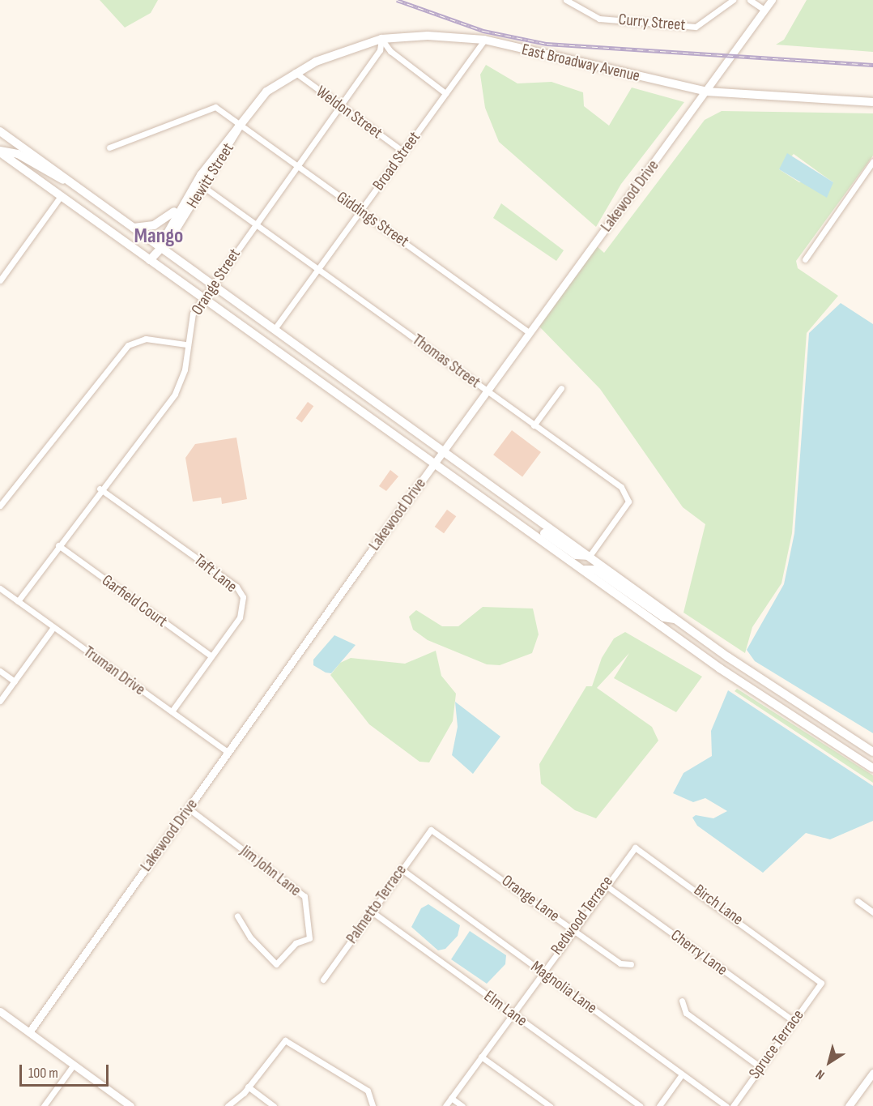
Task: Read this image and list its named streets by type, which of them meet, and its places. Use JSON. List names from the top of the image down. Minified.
{"streets":{"main road":["East Broadway Avenue","Hewitt Street"],"street":["Curry Street","Weldon Street","Broad Street","Lakewood Drive","Giddings Street","Orange Street","Thomas Street","Taft Lane","Garfield Court","Truman Drive","Jim John Lane","Orange Lane","Palmetto Terrace","Birch Lane","Redwood Terrace","Cherry Lane","Magnolia Lane","Elm Lane","Spruce Terrace"]},"crossings":[["East Broadway Avenue","Weldon Street"],["East Broadway Avenue","Broad Street"],["East Broadway Avenue","Hewitt Street"],["East Broadway Avenue","Lakewood Drive"],["East Broadway Avenue","Orange Street"],["Weldon Street","Broad Street"],["Weldon Street","Hewitt Street"],["Weldon Street","Orange Street"],["Broad Street","Giddings Street"],["Broad Street","Thomas Street"],["Hewitt Street","Giddings Street"],["Hewitt Street","Thomas Street"],["Lakewood Drive","Giddings Street"],["Lakewood Drive","Thomas Street"],["Lakewood Drive","Truman Drive"],["Lakewood Drive","Jim John Lane"],["Giddings Street","Orange Street"],["Orange Street","Thomas Street"],["Orange Street","Taft Lane"],["Orange Street","Garfield Court"],["Orange Street","Truman Drive"],["Taft Lane","Garfield Court"],["Taft Lane","Truman Drive"],["Orange Lane","Palmetto Terrace"],["Orange Lane","Redwood Terrace"],["Palmetto Terrace","Magnolia Lane"],["Palmetto Terrace","Elm Lane"],["Birch Lane","Redwood Terrace"],["Birch Lane","Spruce Terrace"],["Redwood Terrace","Cherry Lane"],["Redwood Terrace","Magnolia Lane"],["Redwood Terrace","Elm Lane"],["Cherry Lane","Spruce Terrace"]],"districts":["Mango"],"scale_bar":"100 m","north":"bottom left"}
